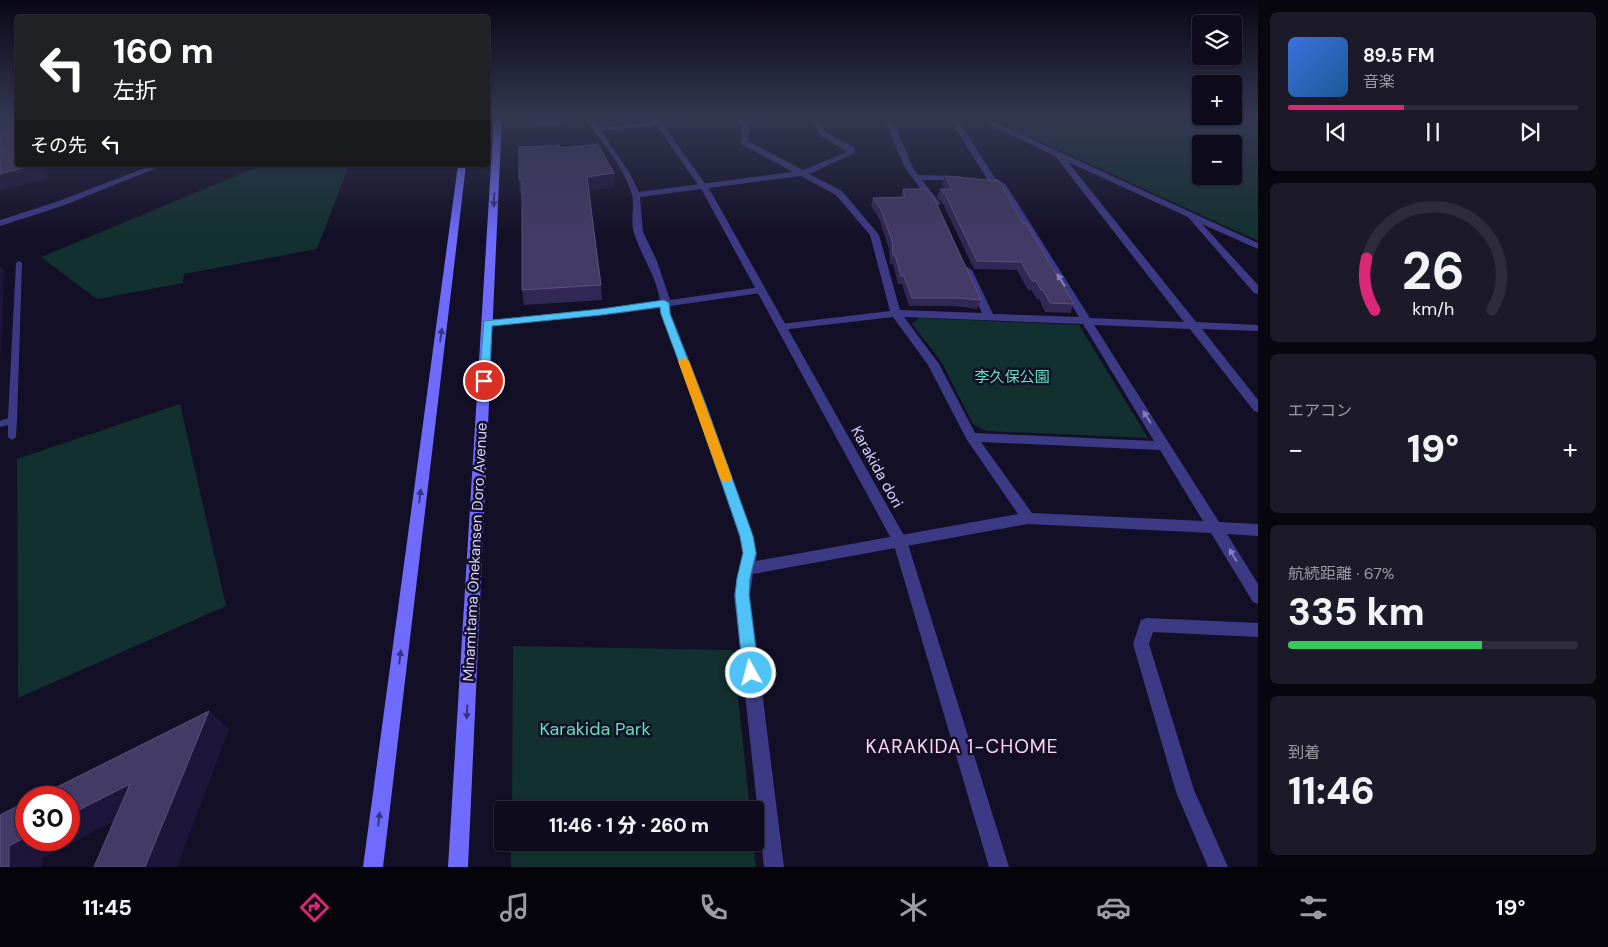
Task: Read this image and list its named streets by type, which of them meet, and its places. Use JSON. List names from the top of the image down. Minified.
{"streets":{"main road":["Minamitama Onekansen Doro Avenue"],"street":["Karakida dori"]},"districts":["KARAKIDA 1-CHOME"],"parks":["李久保公園","Karakida Park"],"page":{"map_buttons":["+","−"],"turn":["160 m","左折"],"song":["89.5 FM","音楽"],"then":"その先","tile":["エアコン",["航続距離 · 67%","335 km"],["到着","11:46"]],"heat":["−","19°","+"],"limit":"30","trip":"11:46 · 1 分 · 260 m","tabs":["11:45","19°"],"gauge":["26","km/h"]}}
